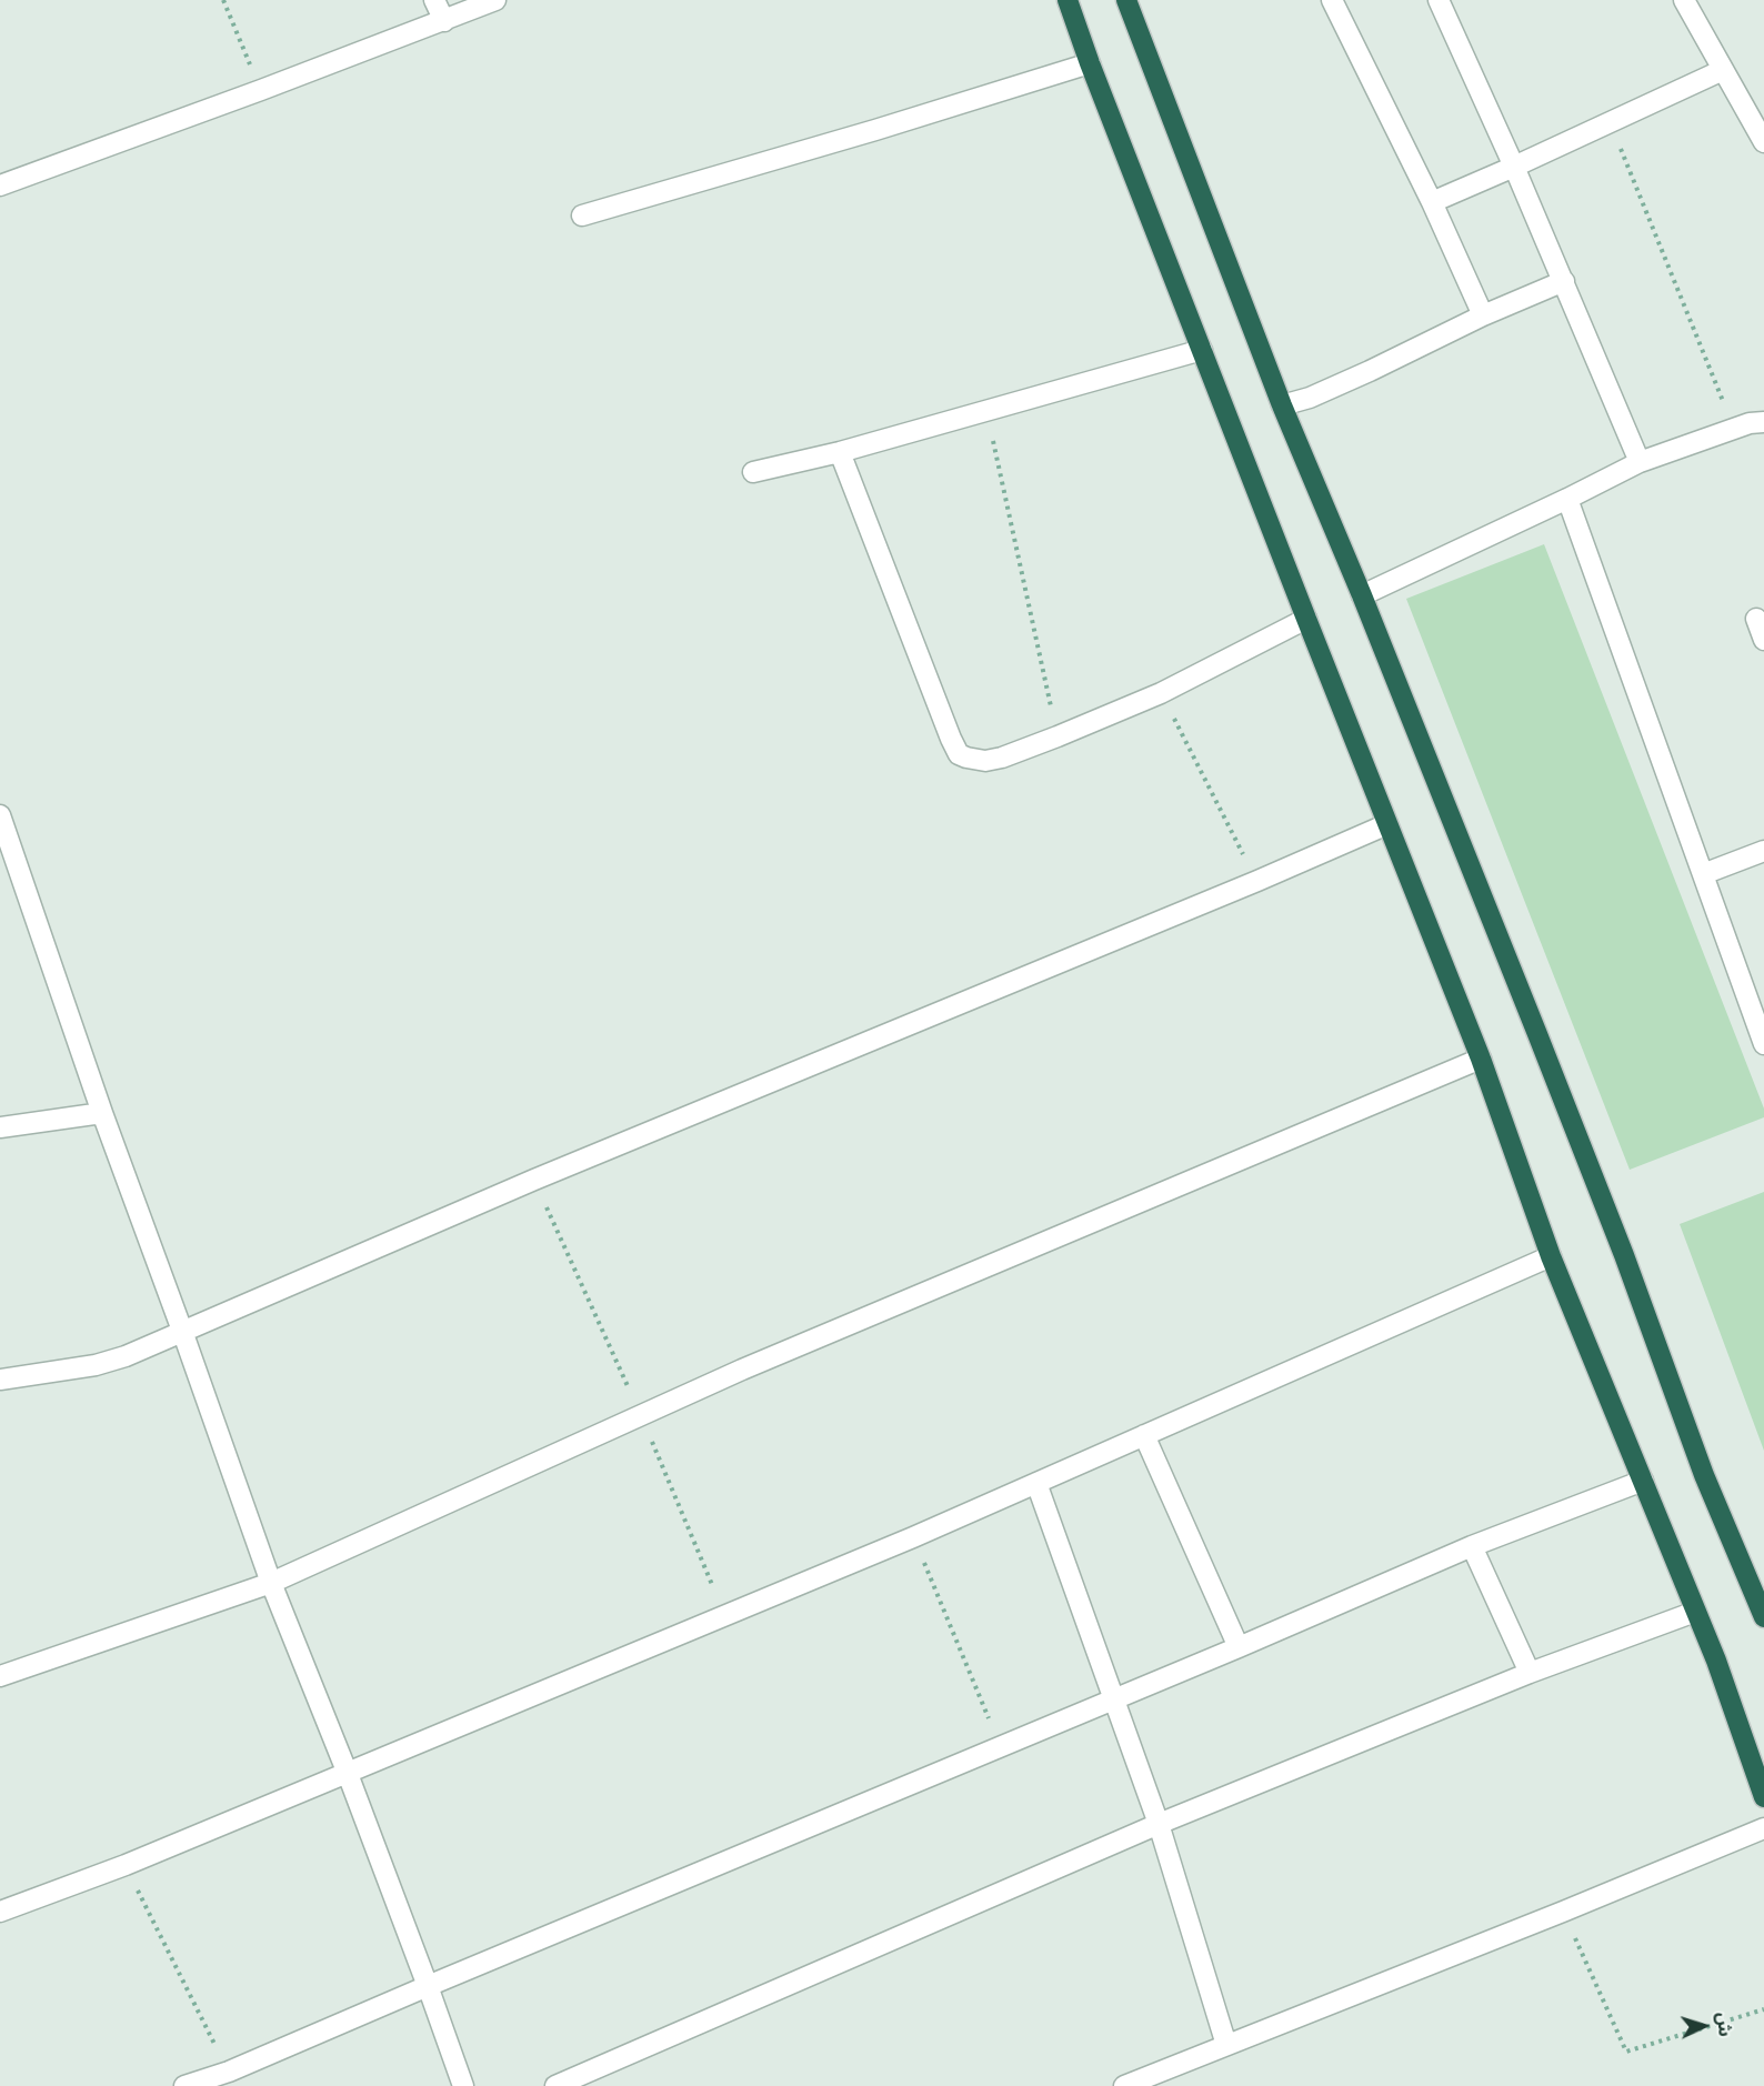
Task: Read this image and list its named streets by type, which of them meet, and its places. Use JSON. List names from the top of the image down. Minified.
{"north":"right"}
